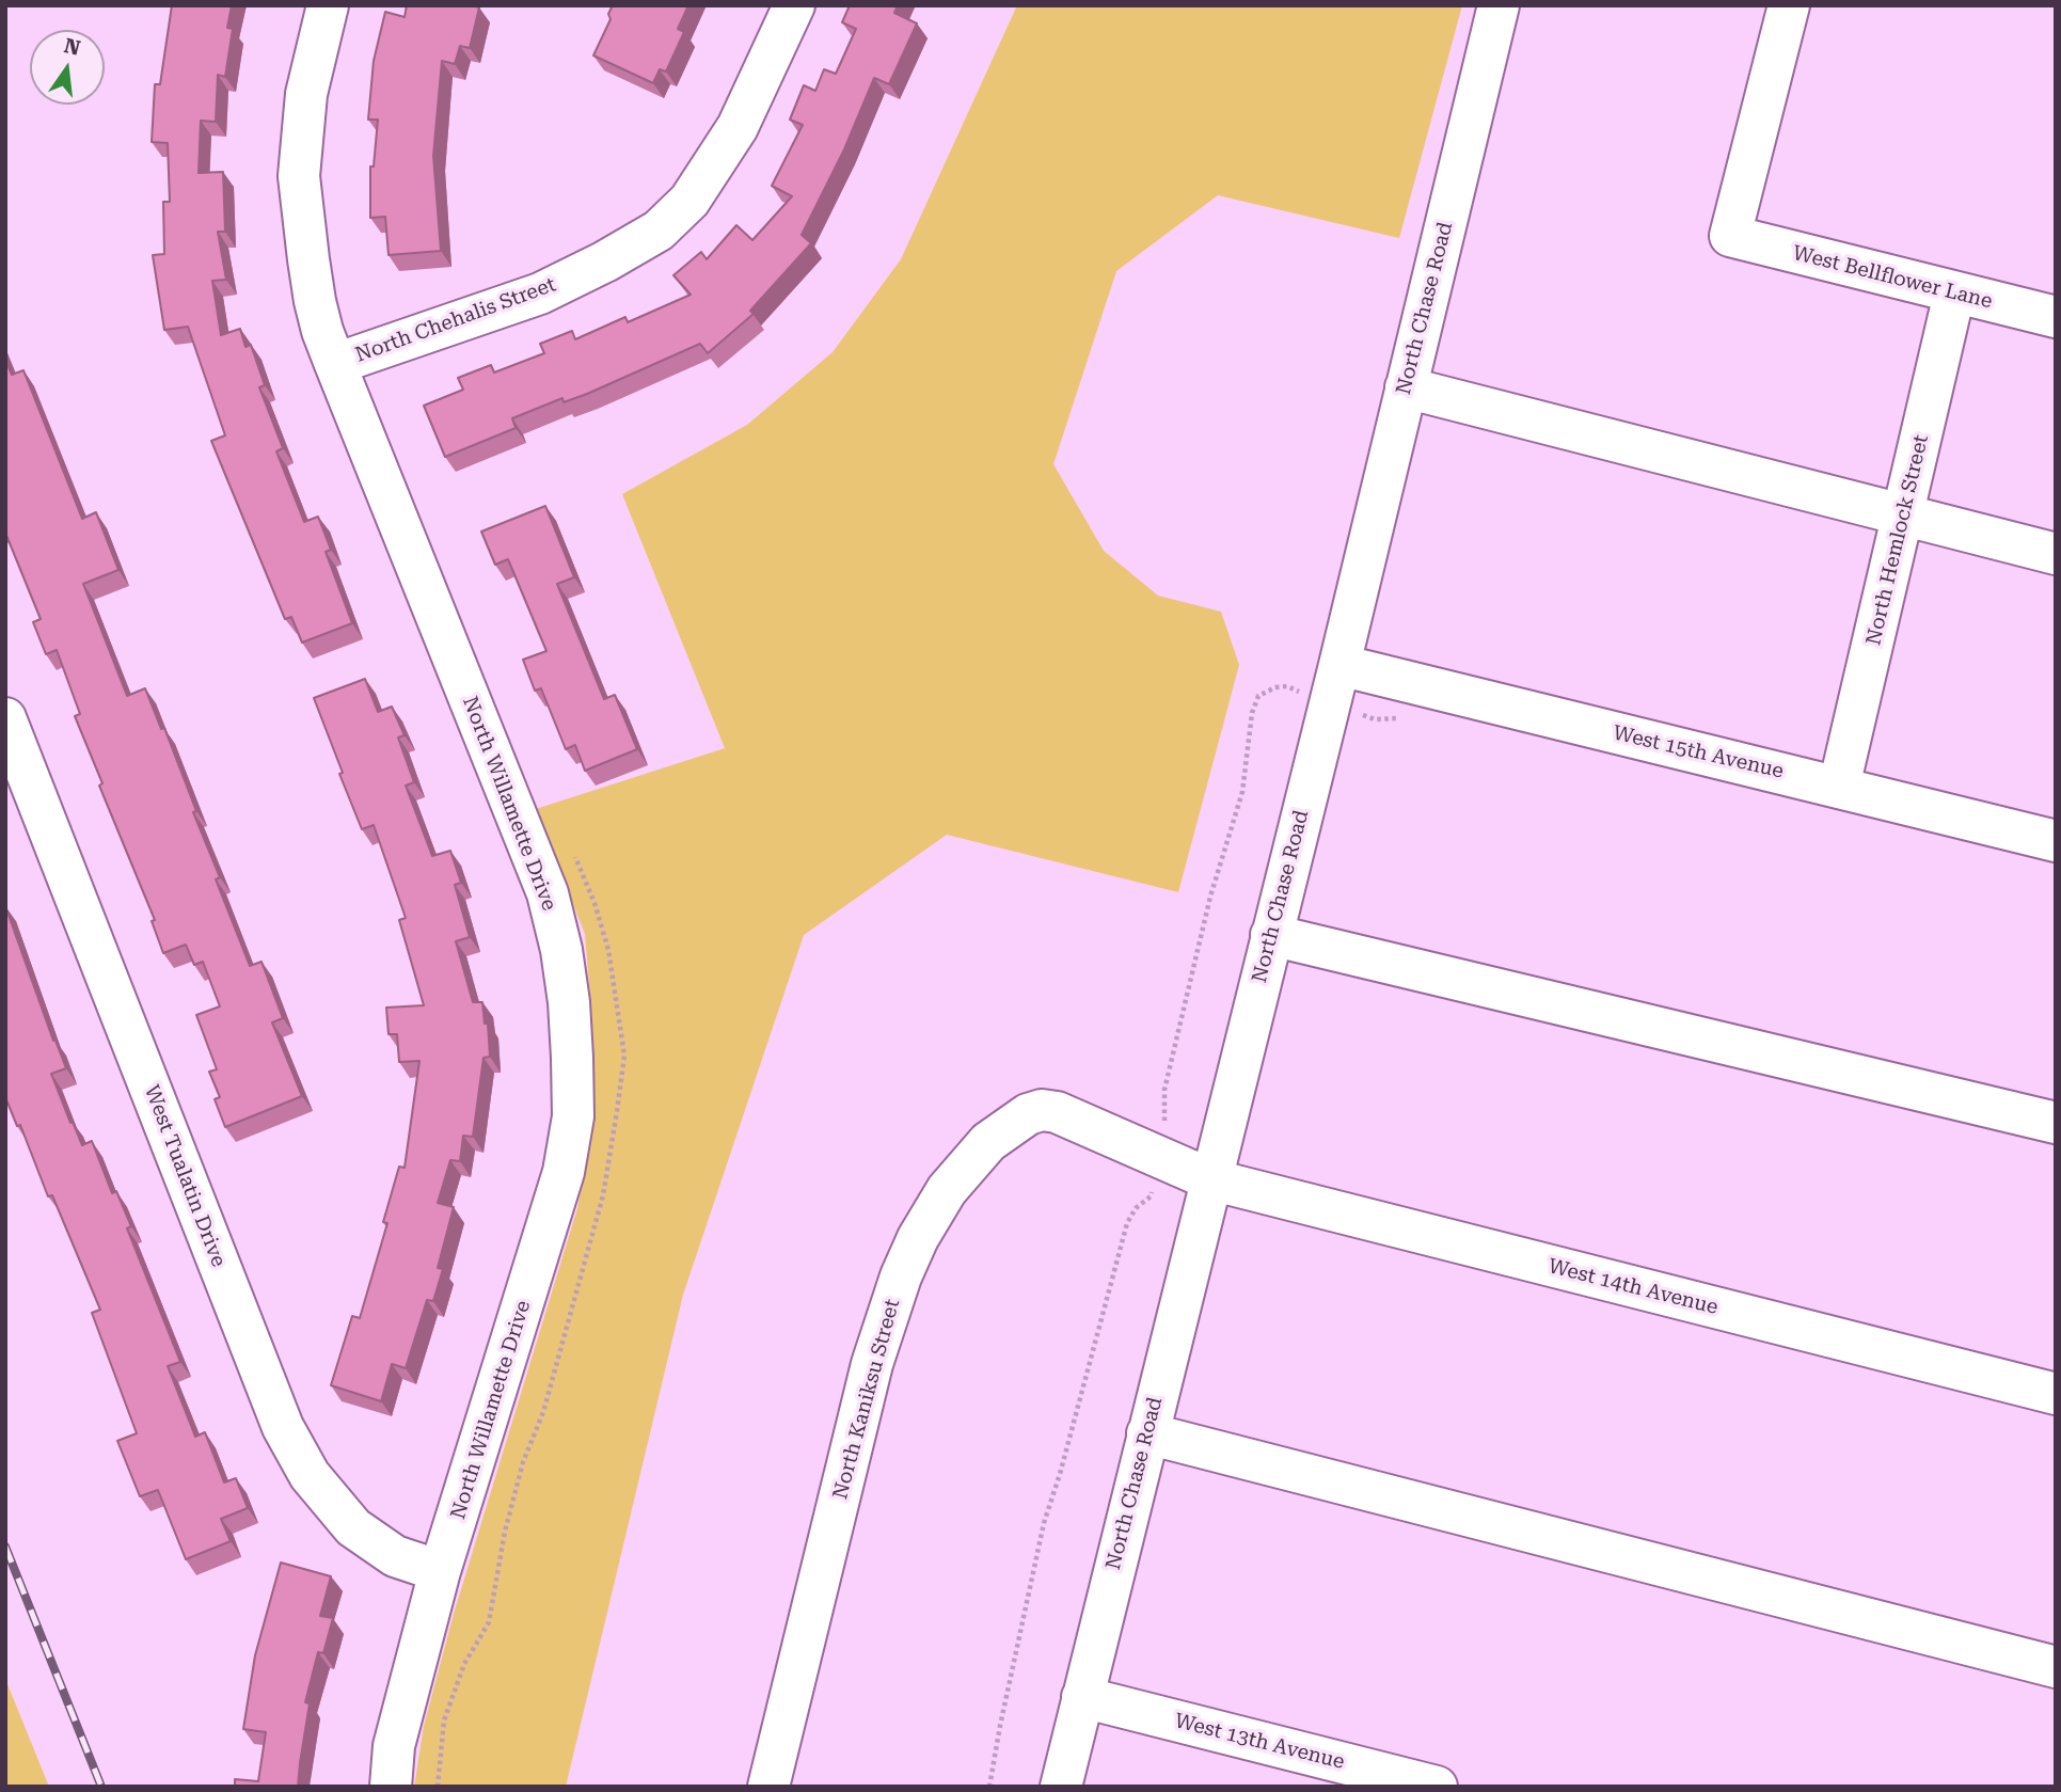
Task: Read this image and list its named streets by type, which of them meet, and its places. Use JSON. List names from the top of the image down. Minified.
{"streets":{"street":["West Bellflower Lane","North Chase Road","North Chehalis Street","North Hemlock Street","West 15th Avenue","North Willamette Drive","West Tualatin Drive","West 14th Avenue","North Kaniksu Street","West 13th Avenue"]},"crossings":[["West Bellflower Lane","North Hemlock Street"],["North Chase Road","West 15th Avenue"],["North Chase Road","West 14th Avenue"],["North Chase Road","North Kaniksu Street"],["North Chase Road","West 13th Avenue"],["North Chehalis Street","North Willamette Drive"],["North Hemlock Street","West 15th Avenue"],["North Willamette Drive","West Tualatin Drive"],["West 14th Avenue","North Kaniksu Street"]],"north":"top"}
